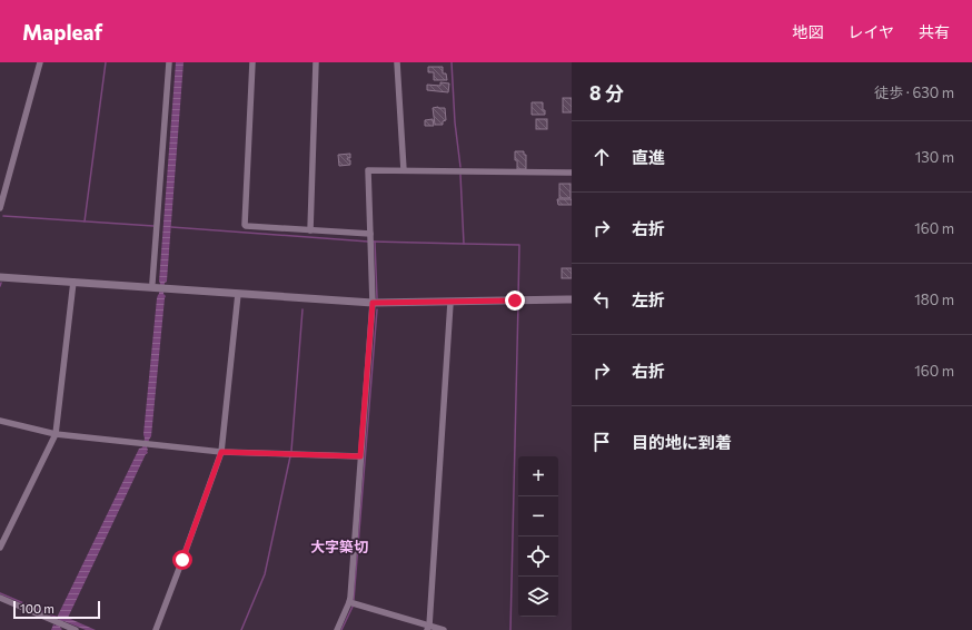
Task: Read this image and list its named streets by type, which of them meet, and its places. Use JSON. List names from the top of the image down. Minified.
{"districts":["大字築切"],"scale_bar":"100 m","page":{"header":"Mapleaf","nav":["地図","レイヤ","共有"],"heading":["8 分","徒歩 · 630 m"],"list":[["直進","130 m"],["右折","160 m"],["左折","180 m"],["右折","160 m"],"目的地に到着"],"map_buttons":["+","−"],"scale":"100 m"}}
